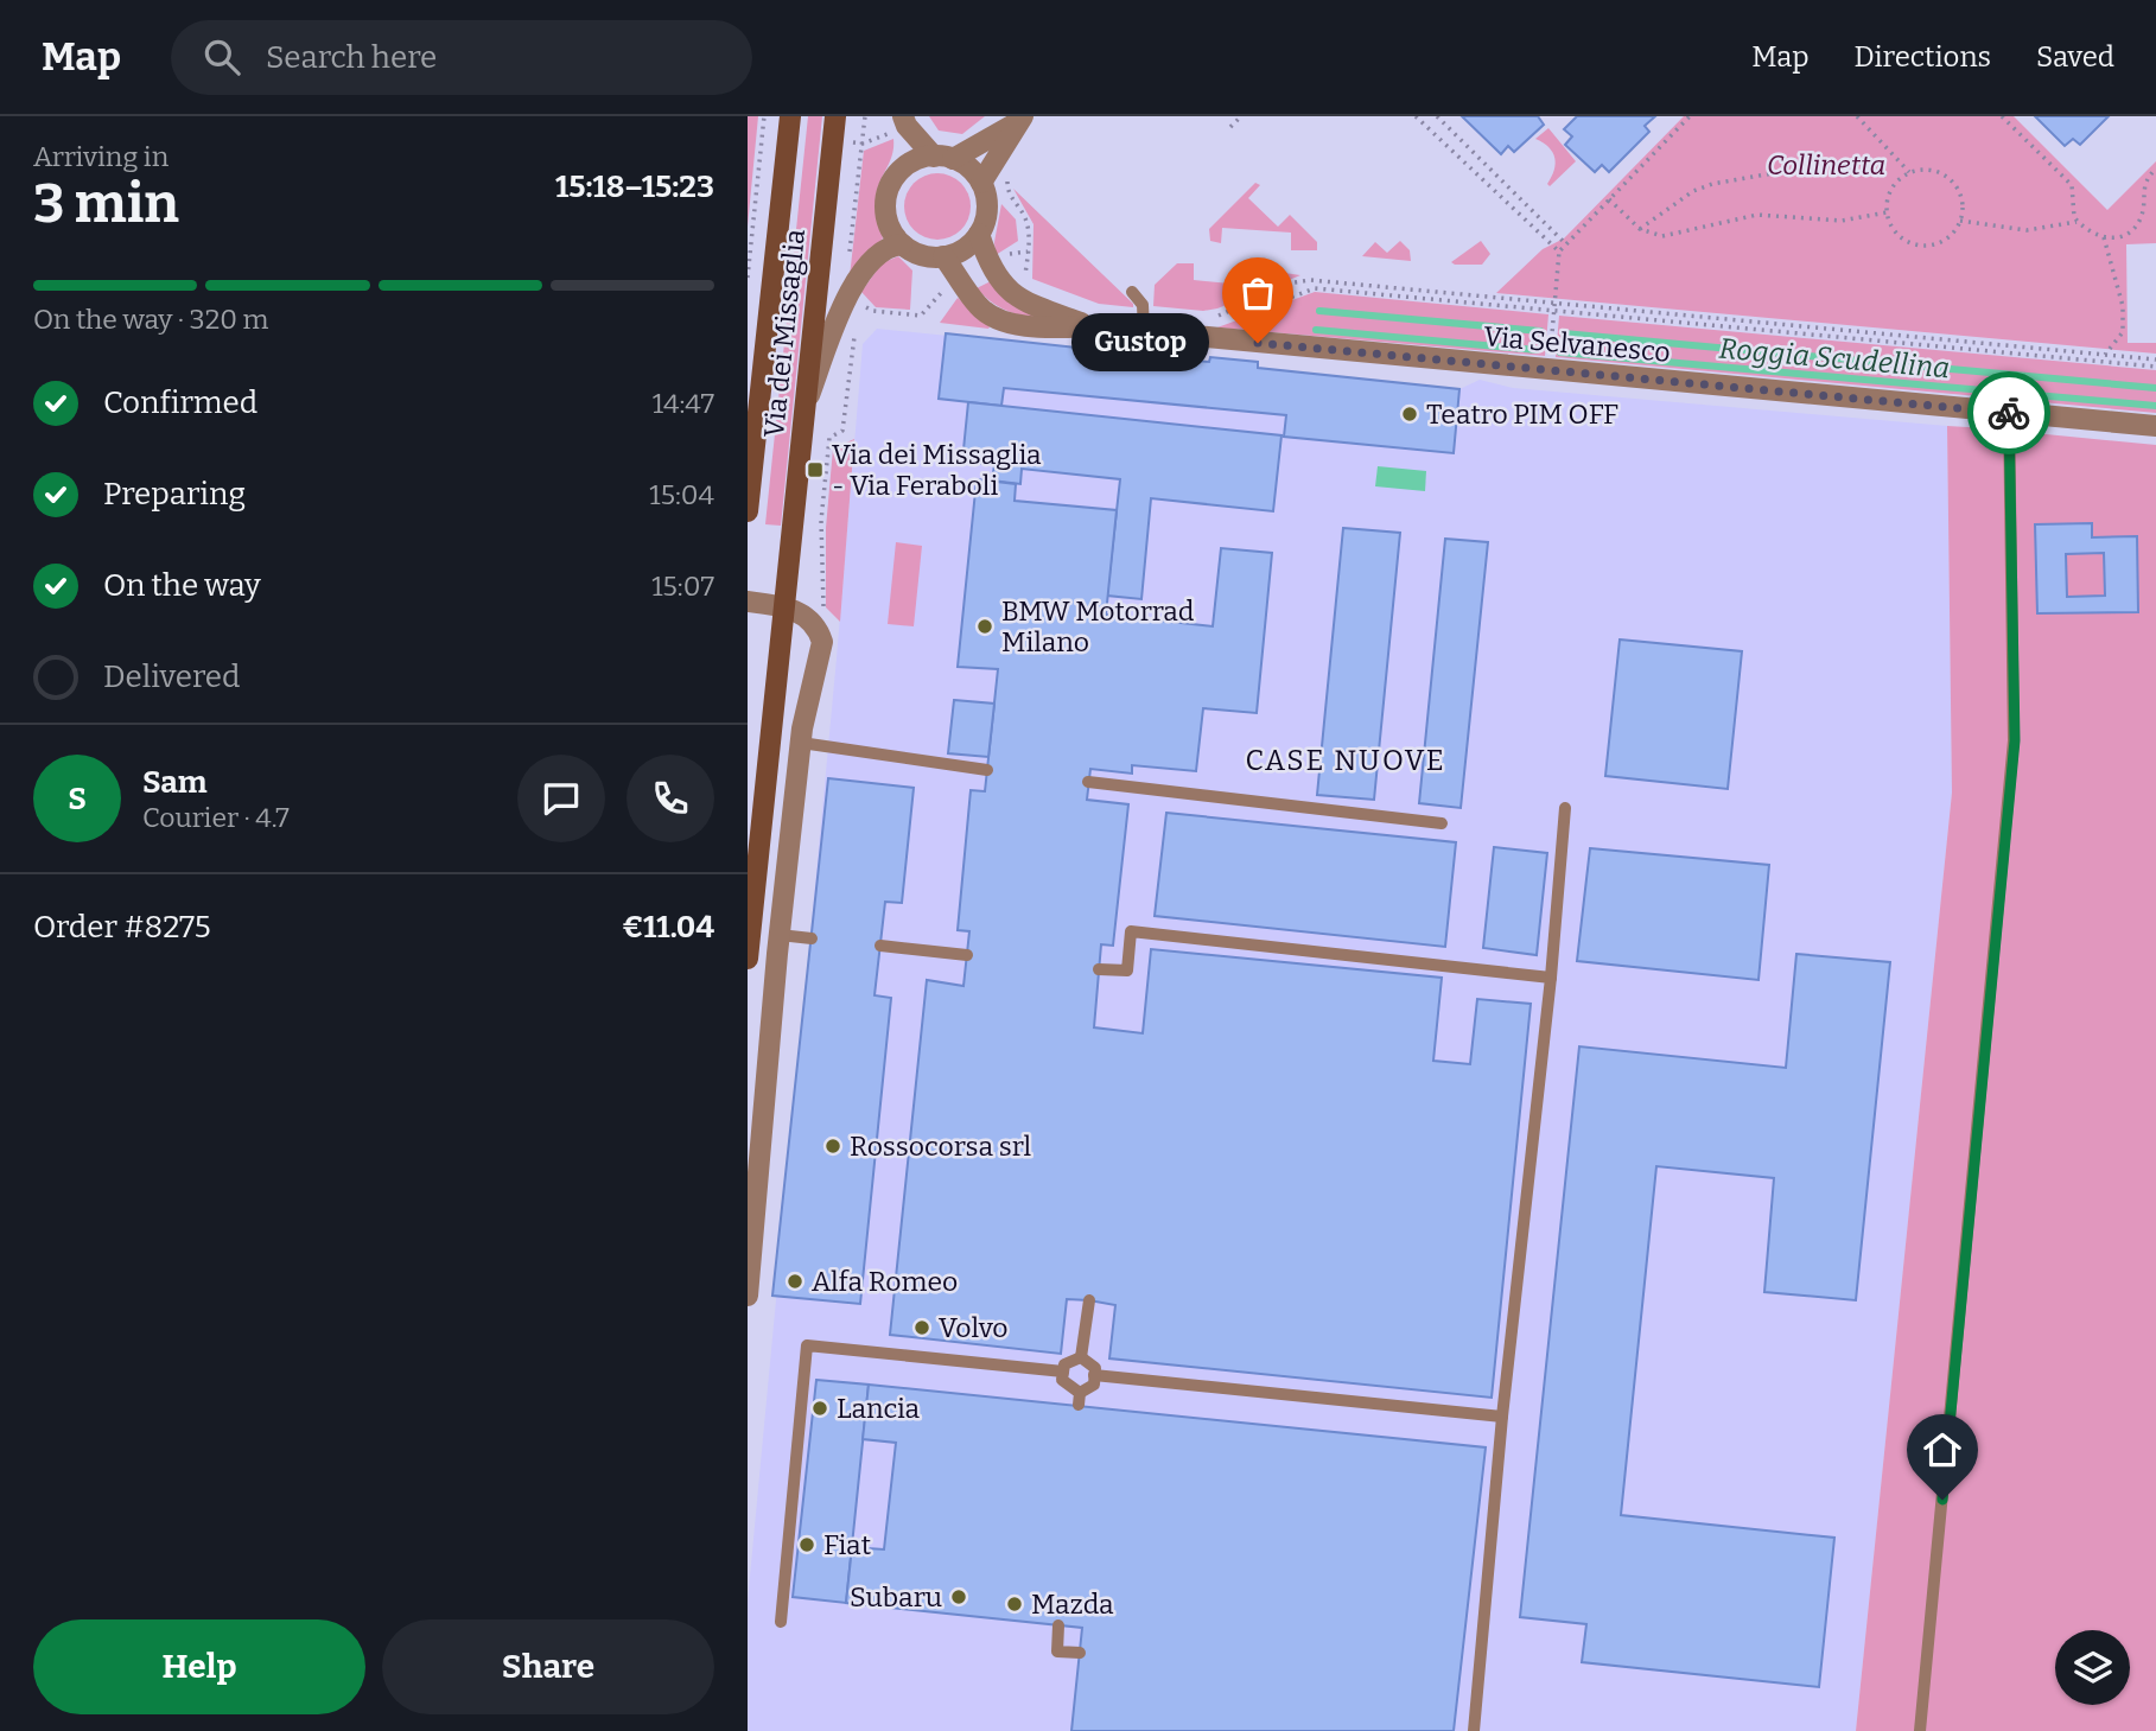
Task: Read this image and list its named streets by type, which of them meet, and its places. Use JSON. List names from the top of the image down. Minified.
{"streets":{"main road":["Via dei Missaglia"],"street":["Via Selvanesco"]},"districts":["CASE NUOVE"],"water":["Roggia Scudellina"],"parks":["Collinetta"],"places":{"other":["Gustop","Teatro PIM OFF","BMW Motorrad Milano","Rossocorsa srl","Alfa Romeo","Volvo","Lancia","Fiat","Subaru","Mazda"],"transit":["Via dei Missaglia - Via Feraboli"]},"page":{"header":"Map","search":"Search here","nav":["Map","Directions","Saved"],"heading":["3 min","Arriving in","15:18–15:23"],"panel":["Sam","Courier · 4.7","Order #8275","€11.04"],"bar":"On the way · 320 m","bubble":"Gustop","list":[["Confirmed","14:47"],["Preparing","15:04"],["On the way","15:07"],"Delivered"],"round":"S","buttons":["Help","Share"]}}
